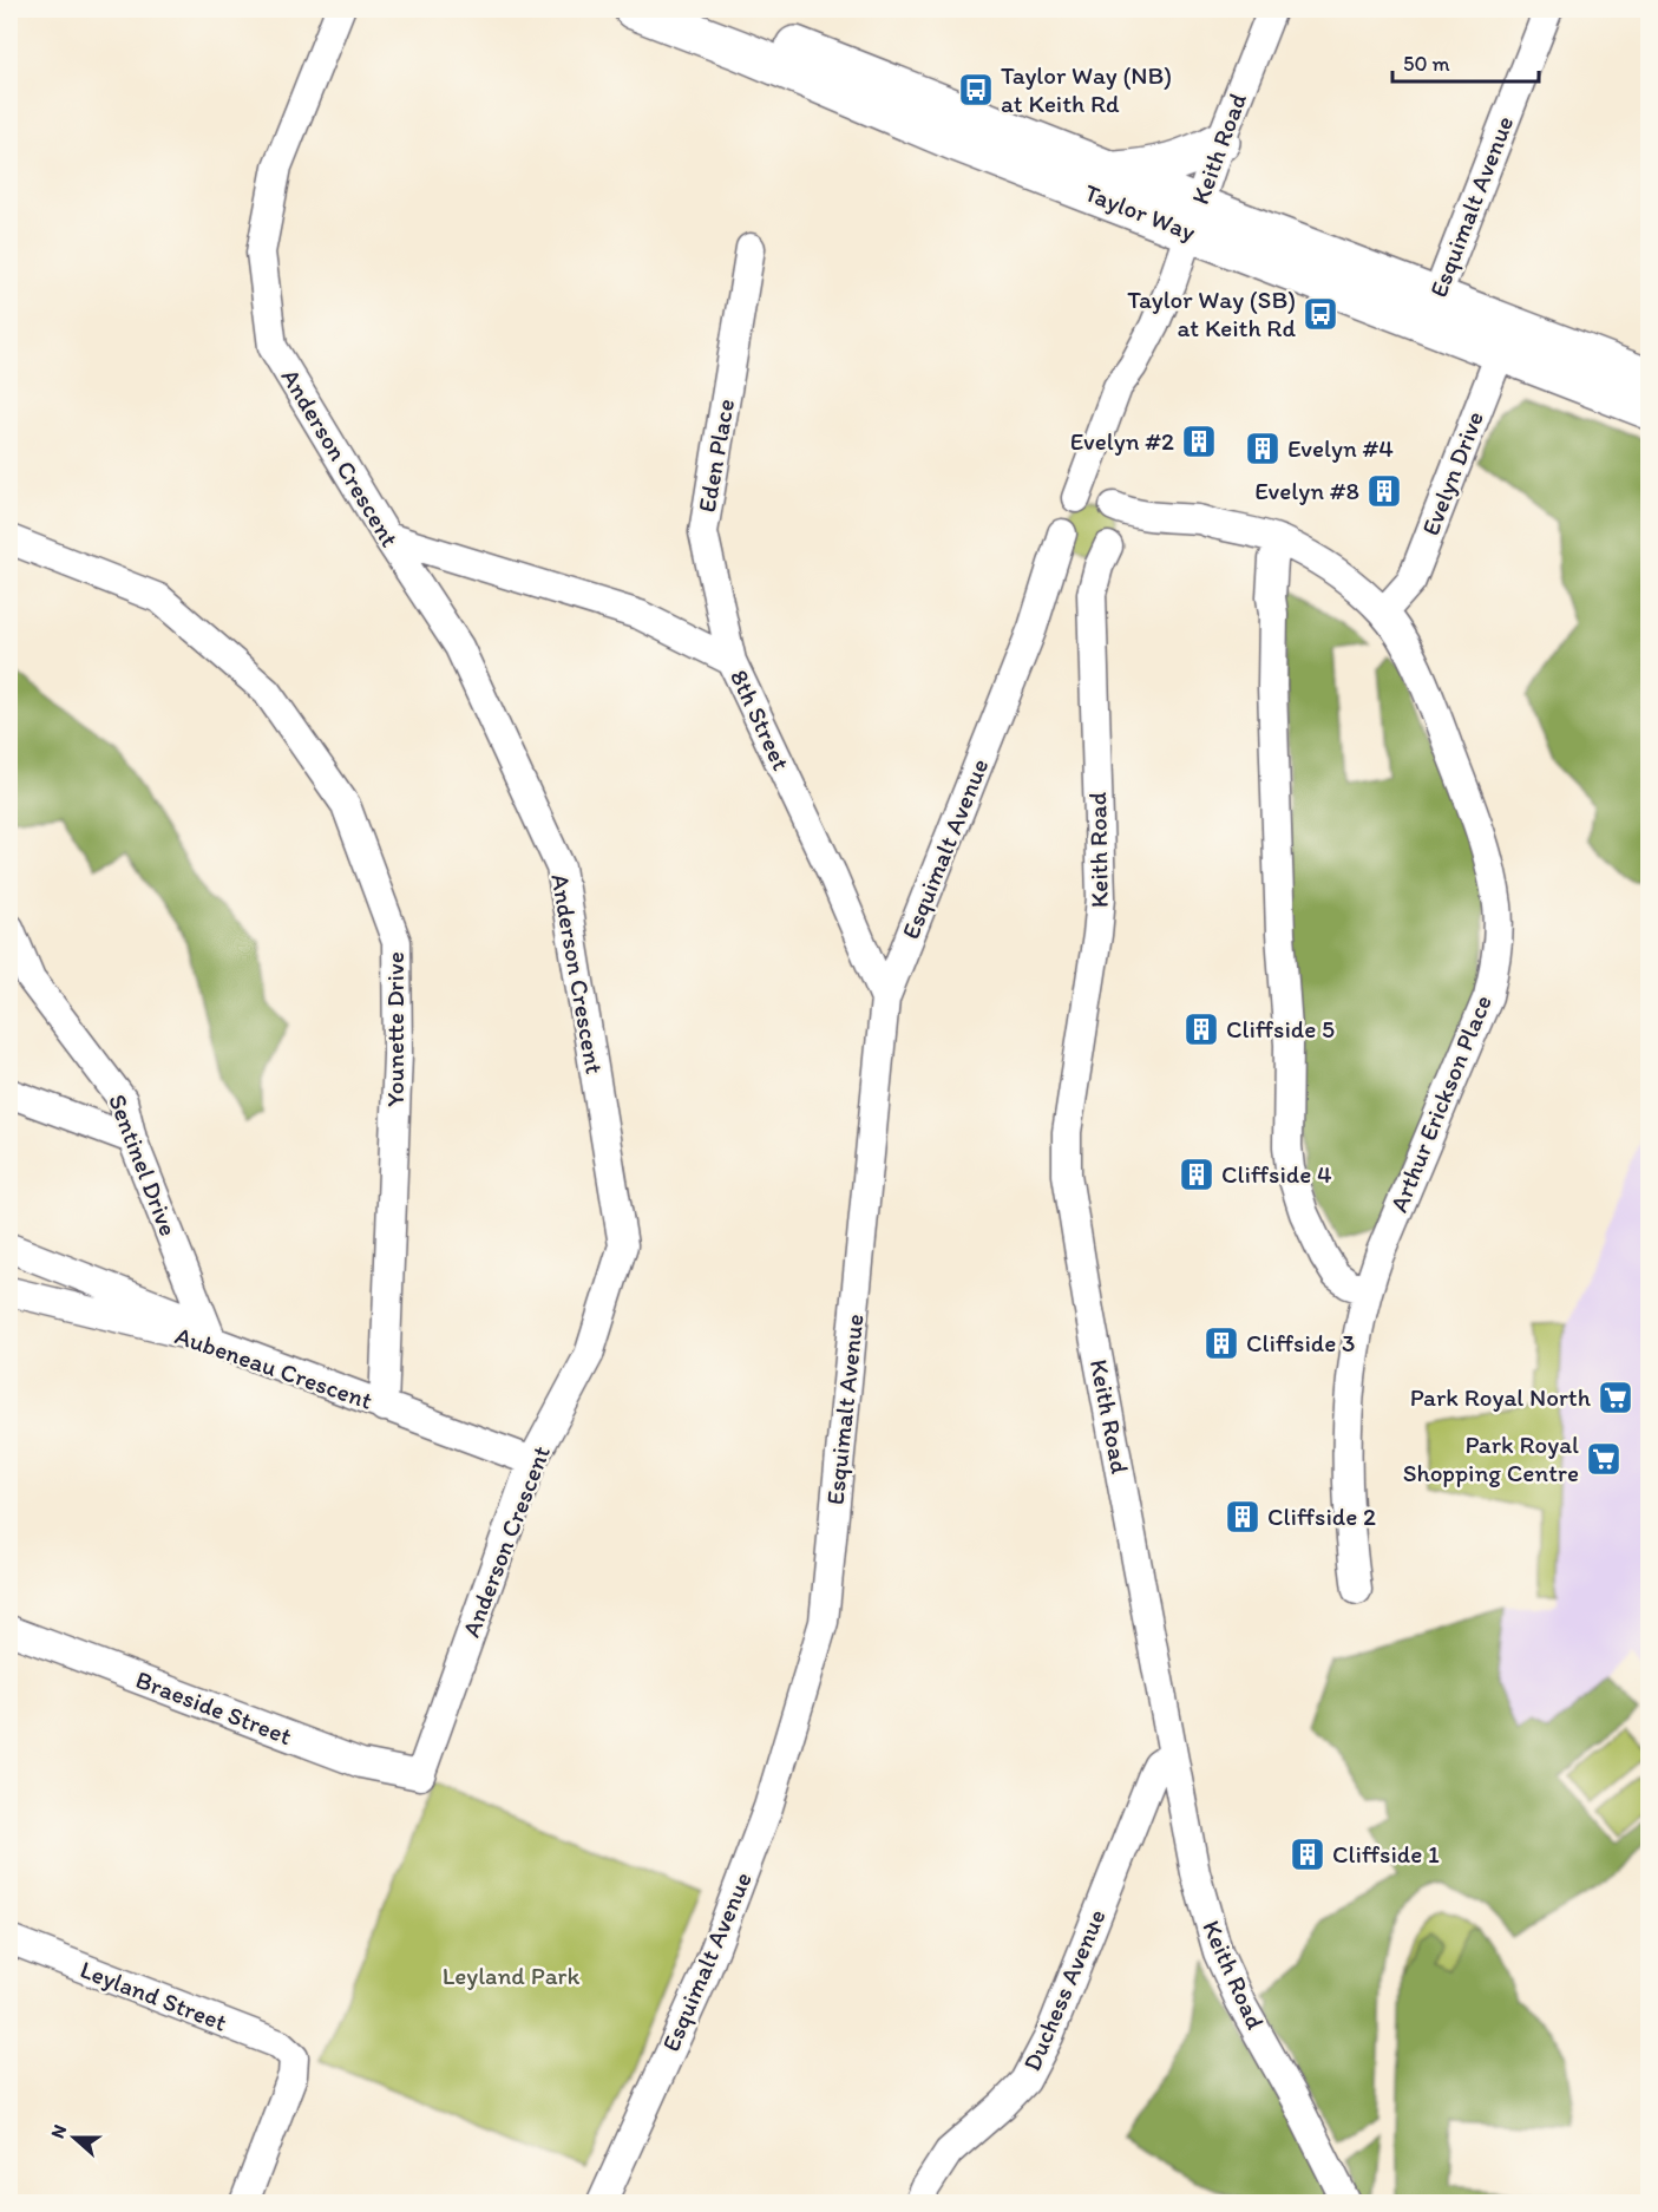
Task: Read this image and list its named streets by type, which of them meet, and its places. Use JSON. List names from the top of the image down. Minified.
{"streets":{"highway":["Taylor Way"],"street":["Keith Road","Esquimalt Avenue","Eden Place","Anderson Crescent","Evelyn Drive","8th Street","Younette Drive","Arthur Erickson Place","Sentinel Drive","Aubeneau Crescent","Braeside Street","Duchess Avenue","Leyland Street"]},"crossings":[["Keith Road","Esquimalt Avenue"],["Keith Road","Taylor Way"],["Keith Road","Arthur Erickson Place"],["Keith Road","Duchess Avenue"],["Esquimalt Avenue","Taylor Way"],["Esquimalt Avenue","8th Street"],["Esquimalt Avenue","Arthur Erickson Place"],["Taylor Way","Evelyn Drive"],["Eden Place","8th Street"],["Anderson Crescent","8th Street"],["Anderson Crescent","Aubeneau Crescent"],["Anderson Crescent","Braeside Street"],["Evelyn Drive","Arthur Erickson Place"],["Younette Drive","Aubeneau Crescent"],["Sentinel Drive","Aubeneau Crescent"]],"parks":["Leyland Park"],"places":{"bus stop":["Taylor Way (NB) at Keith Rd","Taylor Way (SB) at Keith Rd"],"building":["Evelyn #2","Evelyn #4","Evelyn #8","Cliffside 5","Cliffside 4","Cliffside 3","Cliffside 2","Cliffside 1"],"supermarket":["Park Royal North","Park Royal Shopping Centre"]},"scale_bar":"50 m","north":"left"}
